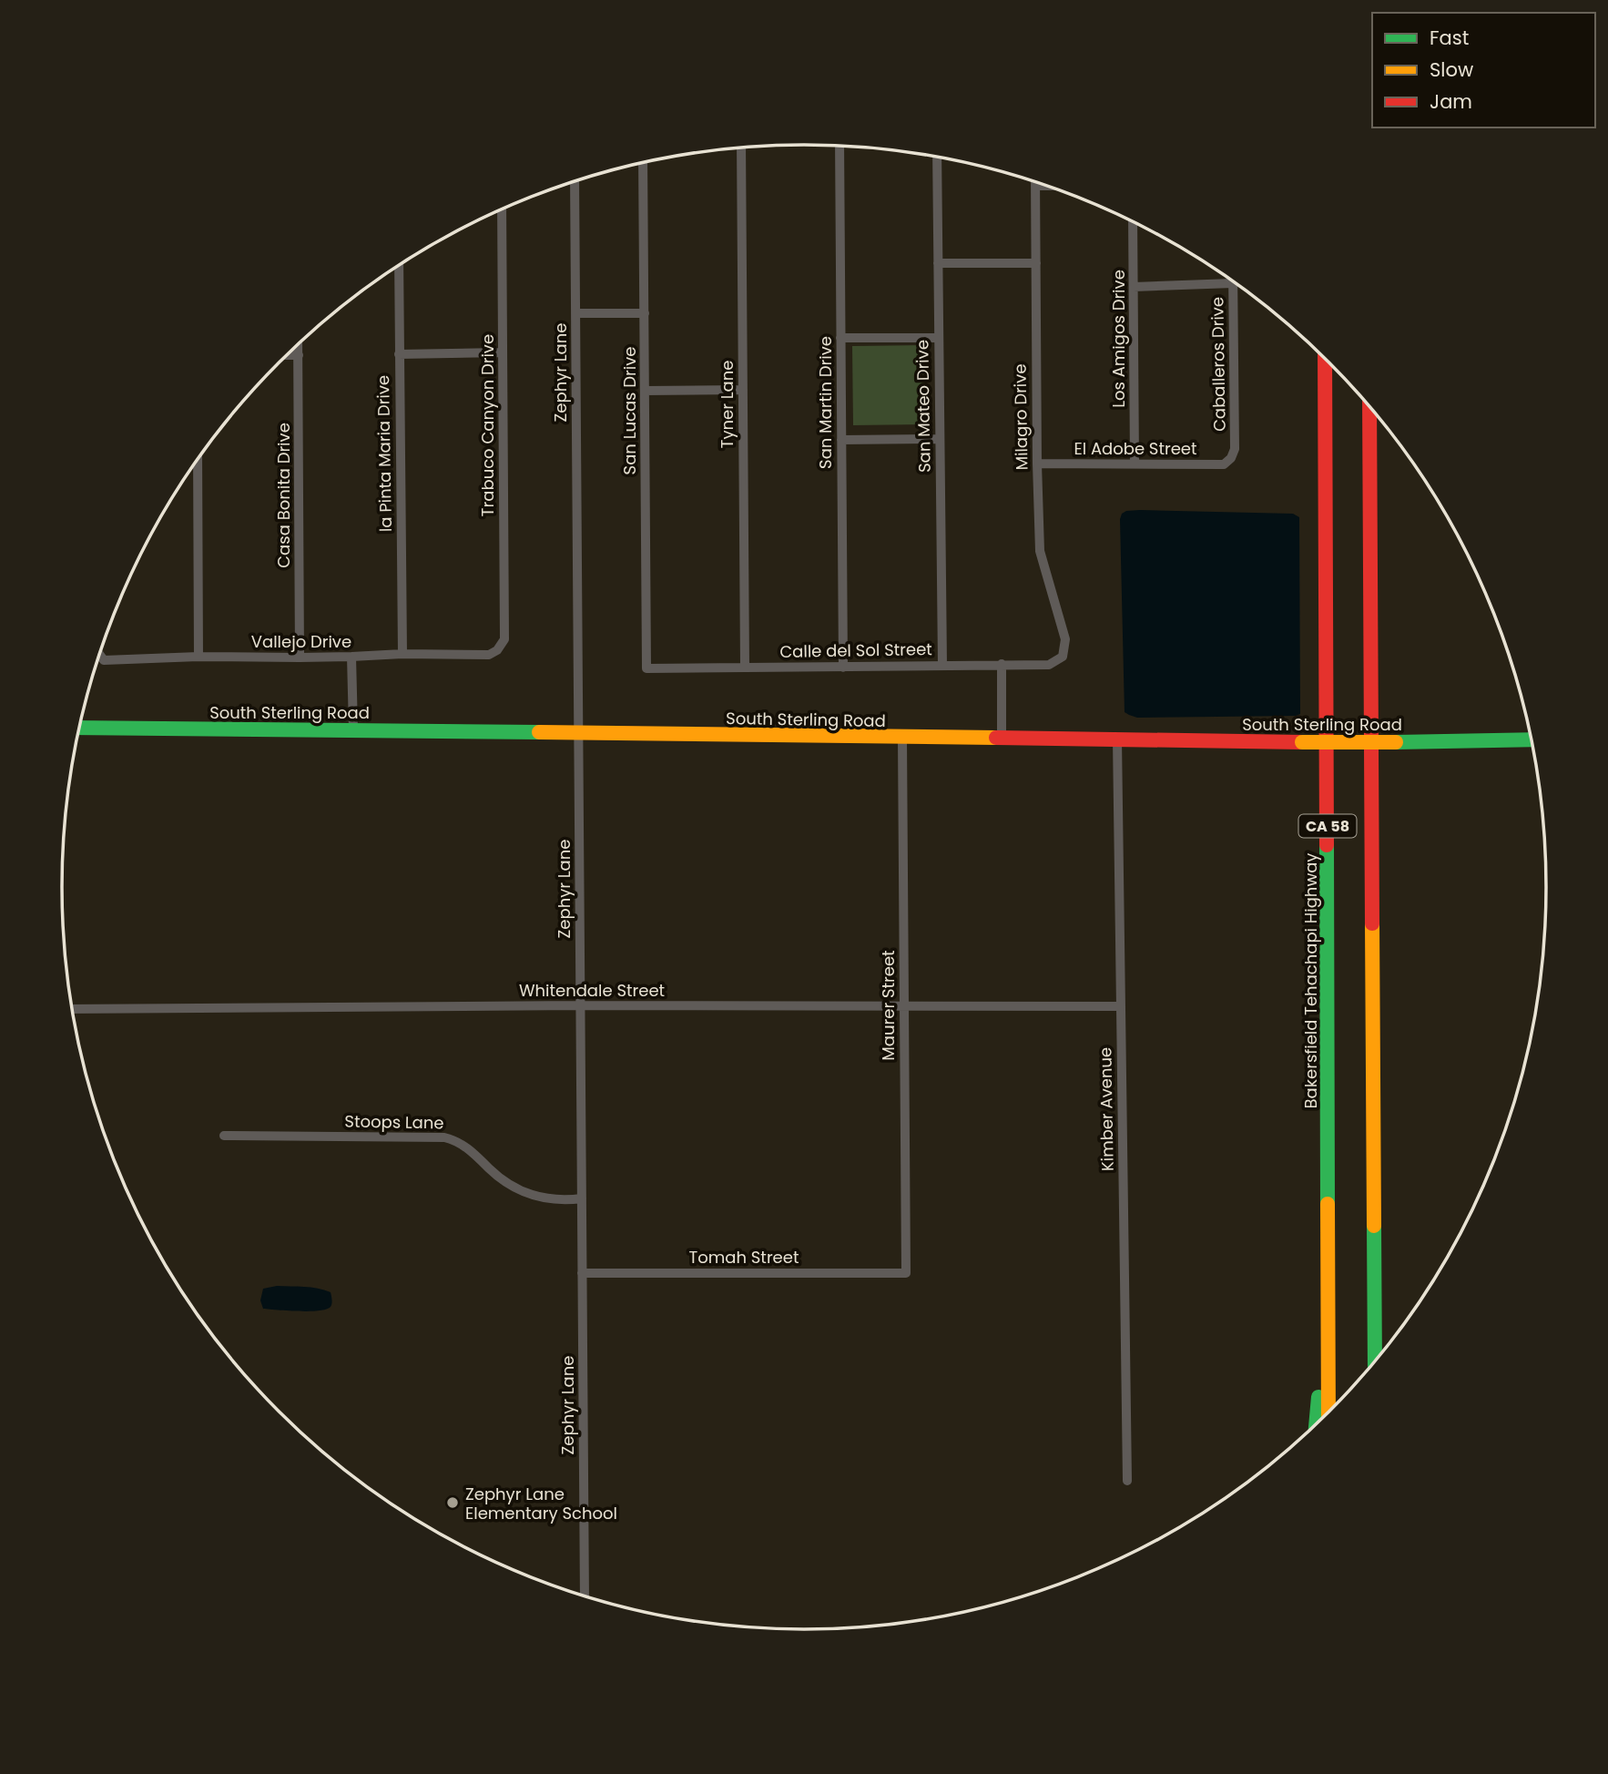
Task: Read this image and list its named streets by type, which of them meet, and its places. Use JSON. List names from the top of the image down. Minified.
{"streets":{"main road":["South Sterling Road","CA 58","Bakersfield Tehachapi Highway"],"street":["Los Amigos Drive","Caballeros Drive","Zephyr Lane","San Martin Drive","Tyner Lane","San Mateo Drive","San Lucas Drive","Milagro Drive","Trabuco Canyon Drive","El Adobe Street","la Pinta Maria Drive","Casa Bonita Drive","Vallejo Drive","Calle del Sol Street","Whitendale Street","Maurer Street","Kimber Avenue","Stoops Lane","Tomah Street"]},"crossings":[["Los Amigos Drive","El Adobe Street"],["Caballeros Drive","El Adobe Street"],["Zephyr Lane","South Sterling Road"],["Zephyr Lane","Whitendale Street"],["Zephyr Lane","Stoops Lane"],["Zephyr Lane","Tomah Street"],["San Martin Drive","Calle del Sol Street"],["Tyner Lane","Calle del Sol Street"],["San Mateo Drive","Calle del Sol Street"],["San Lucas Drive","Calle del Sol Street"],["Milagro Drive","El Adobe Street"],["Milagro Drive","Calle del Sol Street"],["Trabuco Canyon Drive","Vallejo Drive"],["la Pinta Maria Drive","Vallejo Drive"],["Casa Bonita Drive","Vallejo Drive"],["South Sterling Road","Maurer Street"],["South Sterling Road","Kimber Avenue"],["Whitendale Street","Maurer Street"],["Whitendale Street","Kimber Avenue"],["Maurer Street","Tomah Street"]],"places":["Zephyr Lane Elementary School"],"legend":["Fast","Slow","Jam"]}
